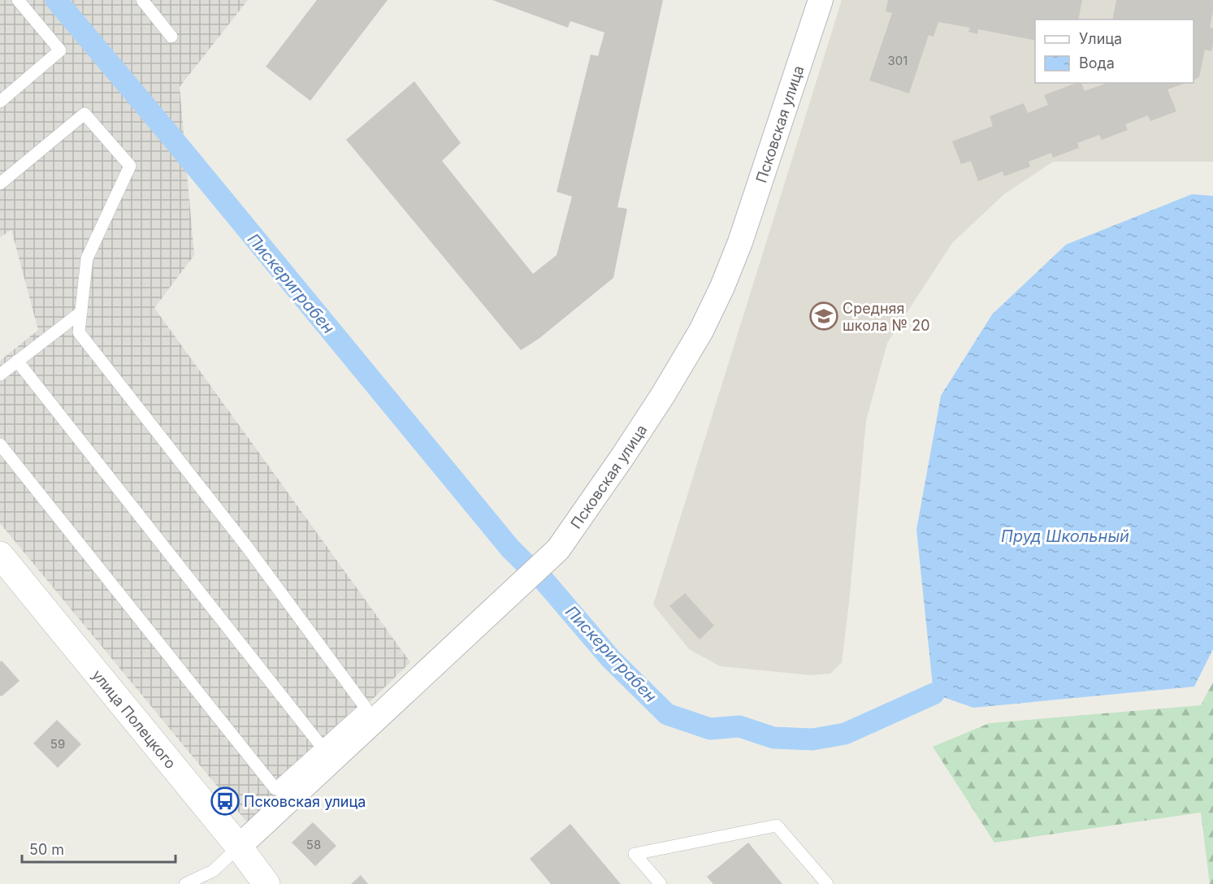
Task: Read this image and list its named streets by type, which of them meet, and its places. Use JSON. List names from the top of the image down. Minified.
{"streets":{"street":["Псковская улица","улица Полецкого"]},"crossings":[["Псковская улица","улица Полецкого"]],"water":["Пискериграбен","Пруд Школьный"],"places":{"school or university":["Средняя школа № 20"],"bus stop":["Псковская улица"]},"house_numbers":["301","59","58"],"legend":["Улица","Вода"],"scale_bar":"50 m"}
